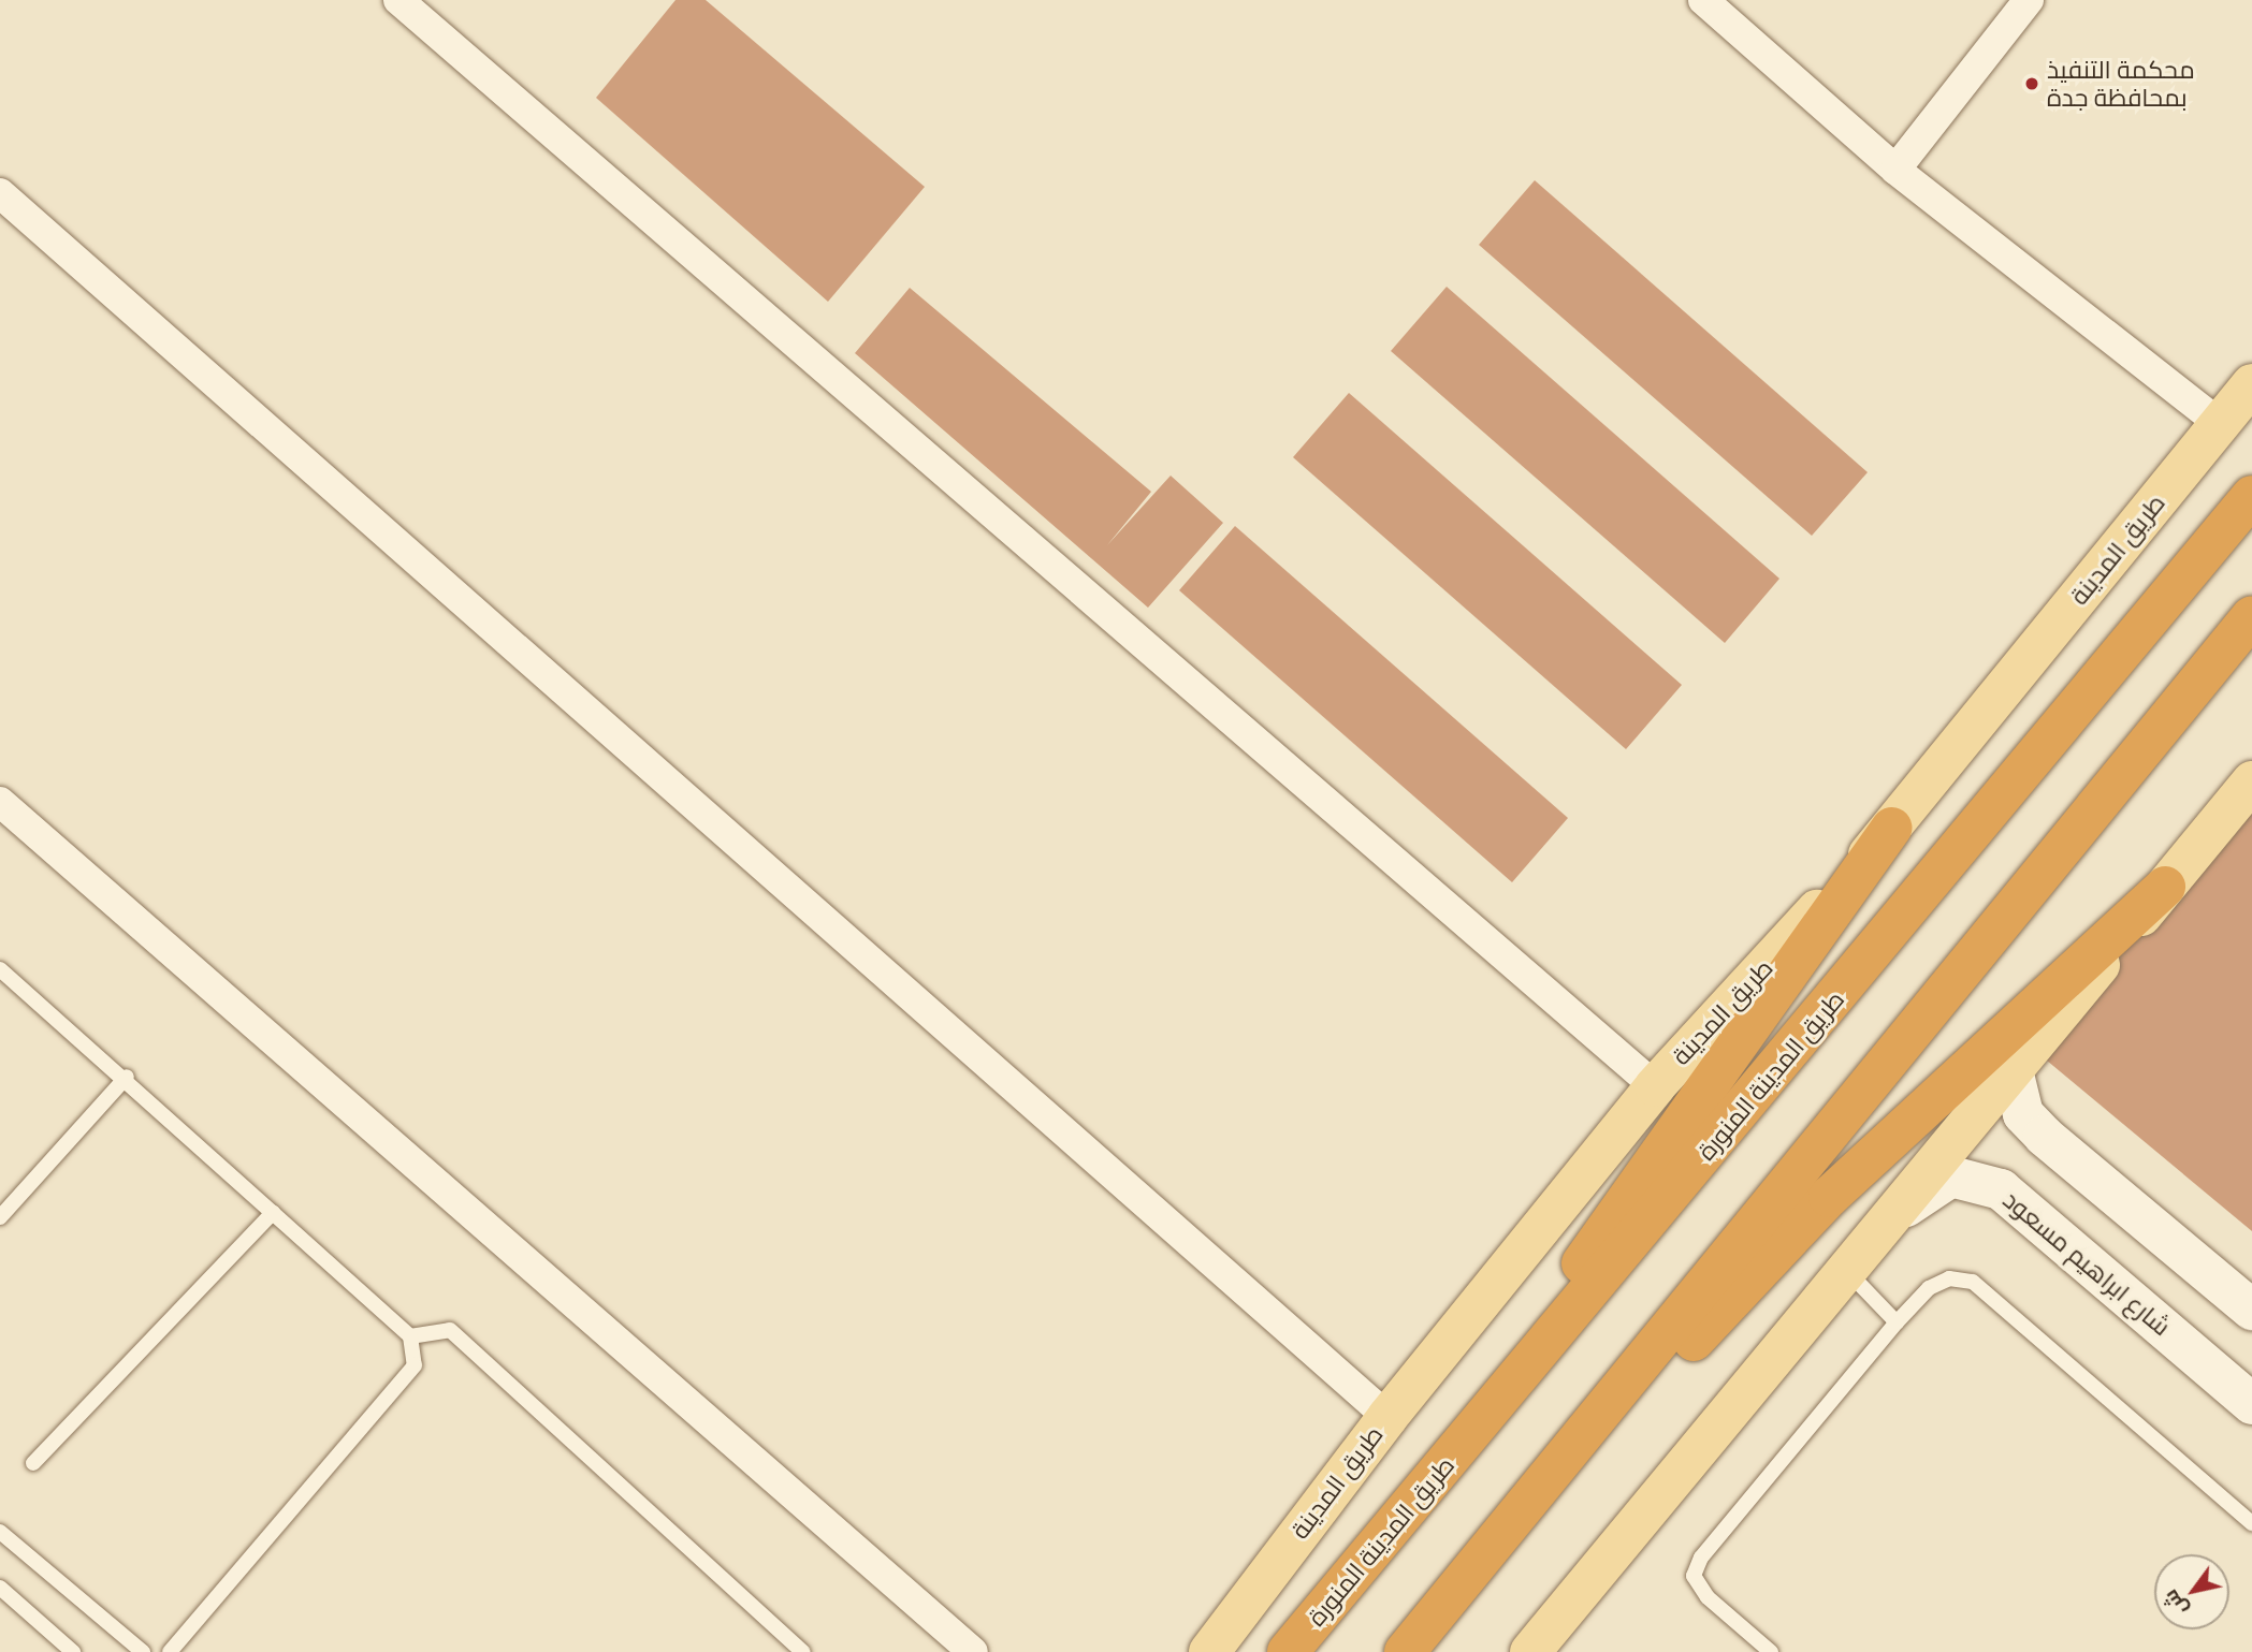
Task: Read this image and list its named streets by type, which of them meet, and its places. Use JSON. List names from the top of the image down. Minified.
{"streets":{"highway":["طريق المدينة المنورة"],"main road":["طريق المدينة","شارع ابراهيم مسعود"]},"places":["محكمة التنفيذ بمحافظة جدة"],"north":"bottom left"}
